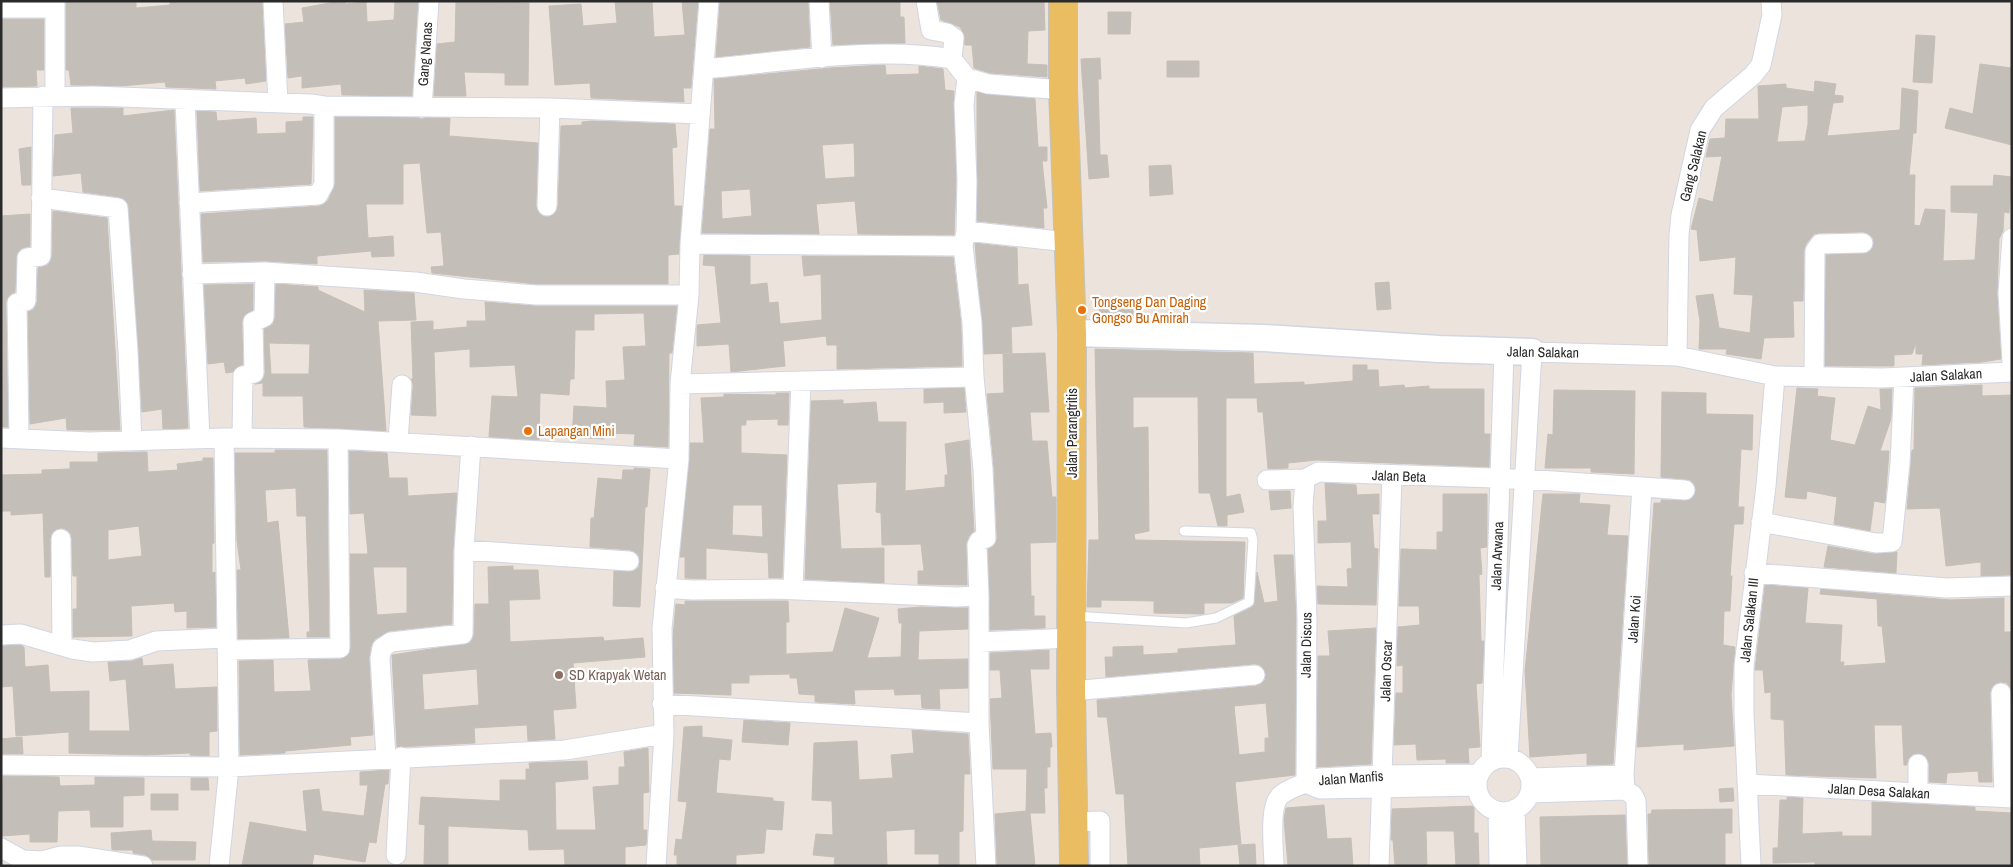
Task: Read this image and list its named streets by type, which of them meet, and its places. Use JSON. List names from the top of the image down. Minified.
{"streets":{"main road":["Jalan Parangtritis"],"street":["Gang Nanas","Gang Salakan","Jalan Salakan","Jalan Beta","Jalan Arwana","Jalan Koi","Jalan Salakan III","Jalan Discus","Jalan Oscar","Jalan Manfis","Jalan Desa Salakan"]},"crossings":[["Gang Salakan","Jalan Salakan"],["Jalan Salakan","Jalan Parangtritis"],["Jalan Salakan","Jalan Arwana"],["Jalan Salakan","Jalan Salakan III"],["Jalan Beta","Jalan Arwana"],["Jalan Beta","Jalan Discus"],["Jalan Beta","Jalan Oscar"],["Jalan Arwana","Jalan Manfis"],["Jalan Salakan III","Jalan Desa Salakan"],["Jalan Discus","Jalan Manfis"],["Jalan Oscar","Jalan Manfis"]],"places":["Tongseng Dan Daging Gongso Bu Amirah","Lapangan Mini","SD Krapyak Wetan"]}
